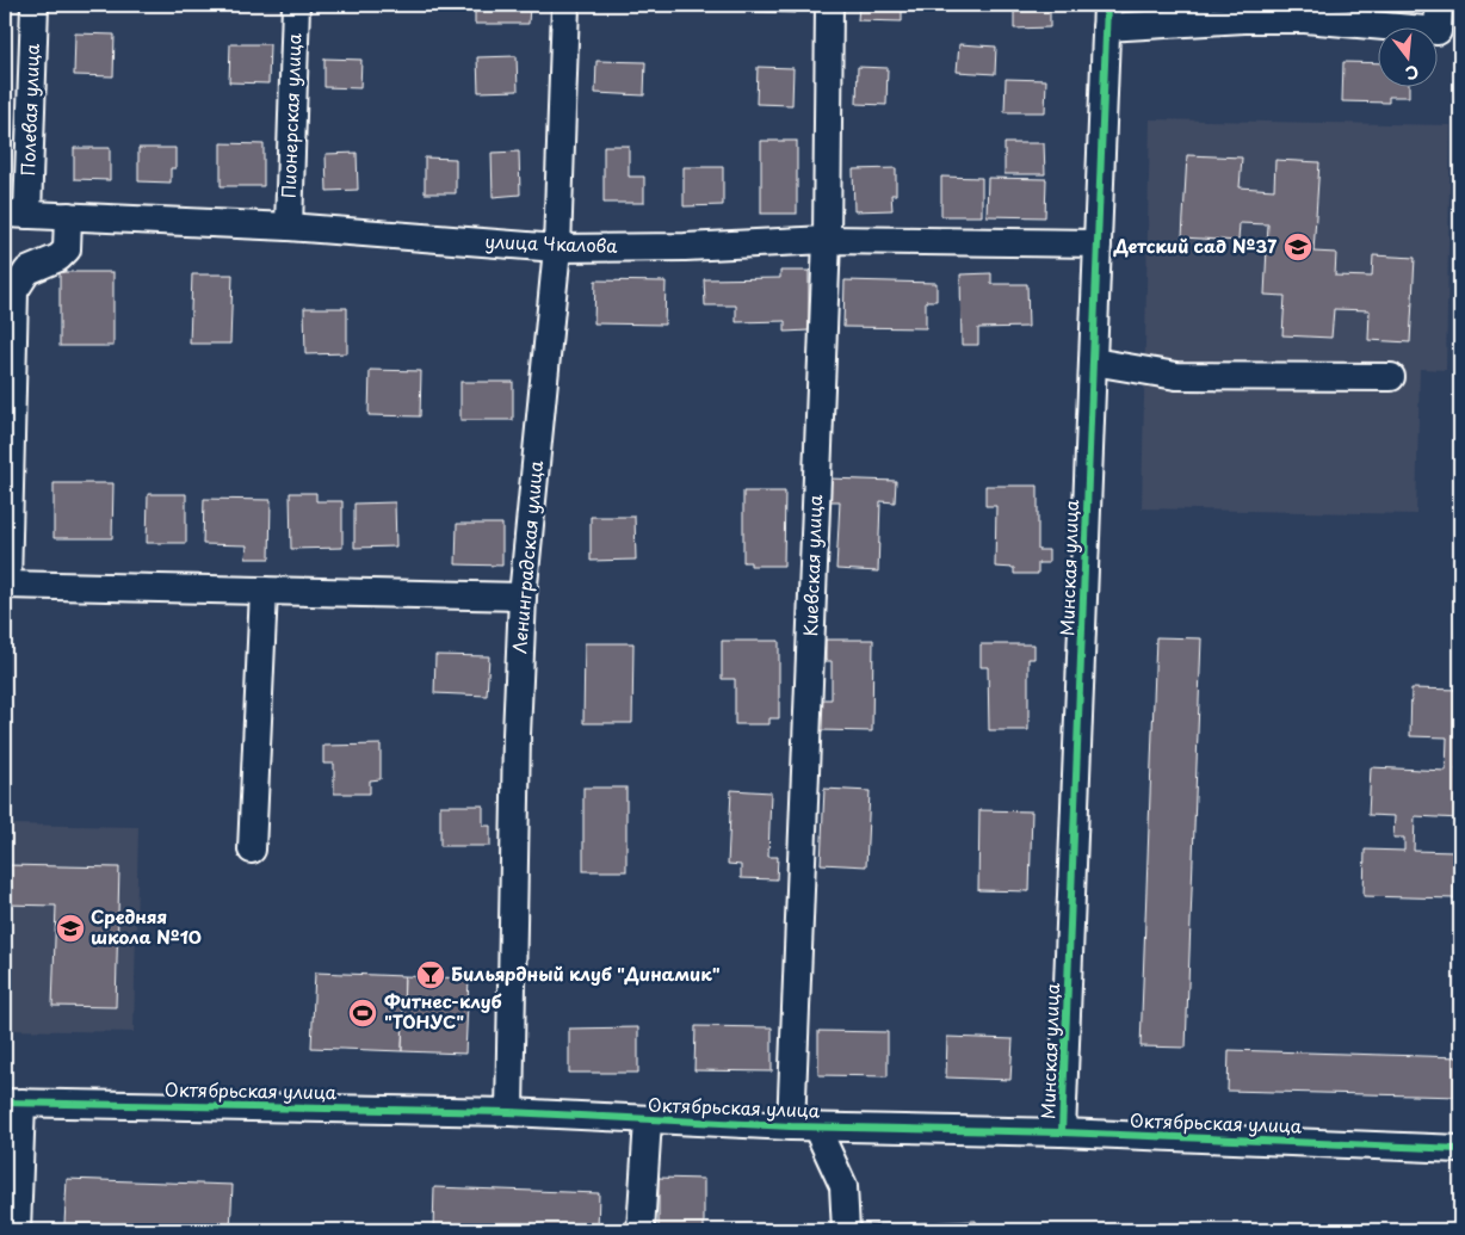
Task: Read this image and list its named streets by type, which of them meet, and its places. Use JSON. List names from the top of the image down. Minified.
{"streets":{"street":["Полевая улица","Пионерская улица","улица Чкалова","Ленинградская улица","Киевская улица","Минская улица","Октябрьская улица"]},"crossings":[["Полевая улица","улица Чкалова"],["Пионерская улица","улица Чкалова"],["улица Чкалова","Ленинградская улица"],["улица Чкалова","Киевская улица"],["улица Чкалова","Минская улица"],["Ленинградская улица","Октябрьская улица"],["Киевская улица","Октябрьская улица"],["Минская улица","Октябрьская улица"]],"places":{"school or university":["Детский сад №37","Средняя школа №10"],"bar":["Бильярдный клуб \"Динамик\""],"sports":["Фитнес-клуб \"ТОНУС\""]},"north":"bottom"}
